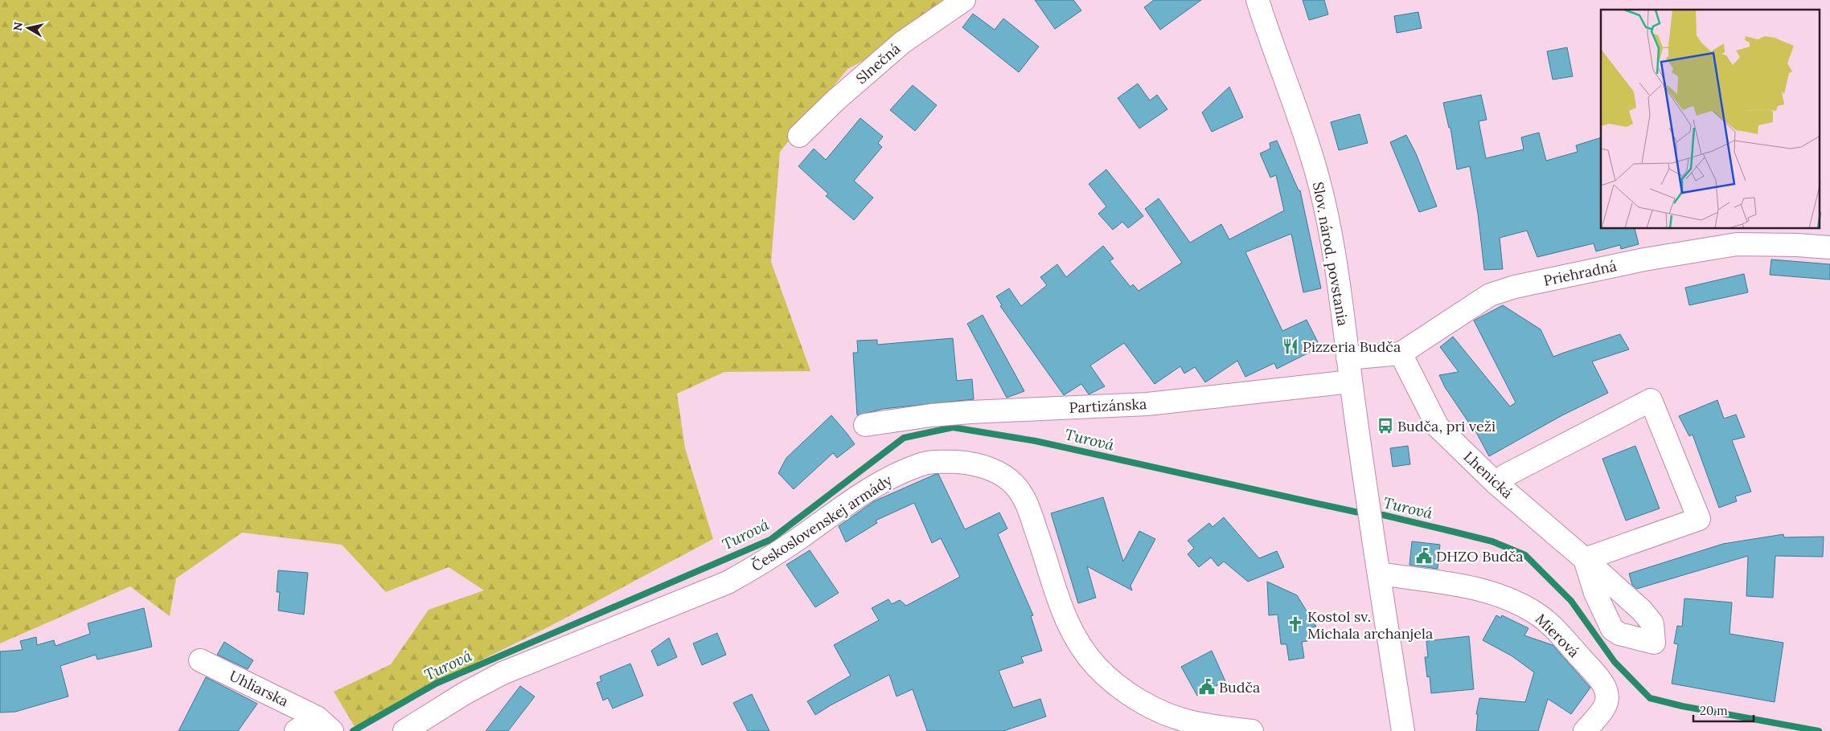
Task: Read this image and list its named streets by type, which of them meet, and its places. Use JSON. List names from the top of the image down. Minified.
{"streets":{"street":["Slnečná","Slov. národ. povstania","Priehradná","Partizánska","Lhenická","Československej armády","Mierová","Uhliarska"]},"crossings":[["Slov. národ. povstania","Priehradná"],["Slov. národ. povstania","Partizánska"],["Slov. národ. povstania","Mierová"],["Priehradná","Lhenická"]],"water":["Turová"],"places":{"restaurant":["Pizzeria Budča"],"bus stop":["Budča, pri veži"],"public building":["DHZO Budča","Budča"],"church":["Kostol sv. Michala archanjela"]},"scale_bar":"20 m","north":"left"}
